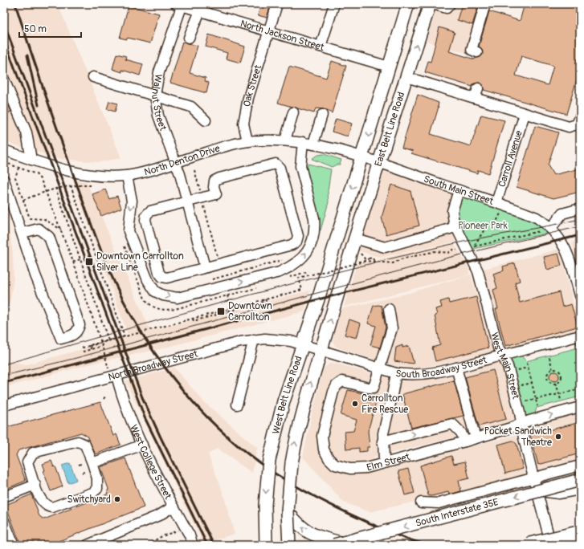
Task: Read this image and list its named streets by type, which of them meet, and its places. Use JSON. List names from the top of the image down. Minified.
{"streets":{"main road":["East Belt Line Road","West Belt Line Road","South Interstate 35E"],"street":["North Jackson Street","Oak Street","Walnut Street","Carroll Avenue","North Denton Drive","South Main Street","North Broadway Street","South Broadway Street","West Main Street","West College Street","Elm Street"]},"crossings":[["North Jackson Street","Oak Street"],["North Jackson Street","Walnut Street"],["North Jackson Street","East Belt Line Road"],["Oak Street","North Denton Drive"],["Walnut Street","North Denton Drive"],["East Belt Line Road","North Denton Drive"],["East Belt Line Road","South Main Street"],["East Belt Line Road","West Belt Line Road"],["Carroll Avenue","South Main Street"],["North Denton Drive","South Main Street"],["South Main Street","West Main Street"],["North Broadway Street","South Broadway Street"],["North Broadway Street","West Belt Line Road"],["North Broadway Street","West College Street"],["South Broadway Street","West Main Street"],["South Broadway Street","West Belt Line Road"],["South Broadway Street","Elm Street"],["West Main Street","Elm Street"]],"one_way":["South Interstate 35E"],"parks":["Pioneer Park"],"places":{"transit":["Downtown Carrollton Silver Line","Downtown Carrollton"],"other":["Carrollton Fire Rescue","Pocket Sandwich Theatre","Switchyard"]},"scale_bar":"50 m"}
